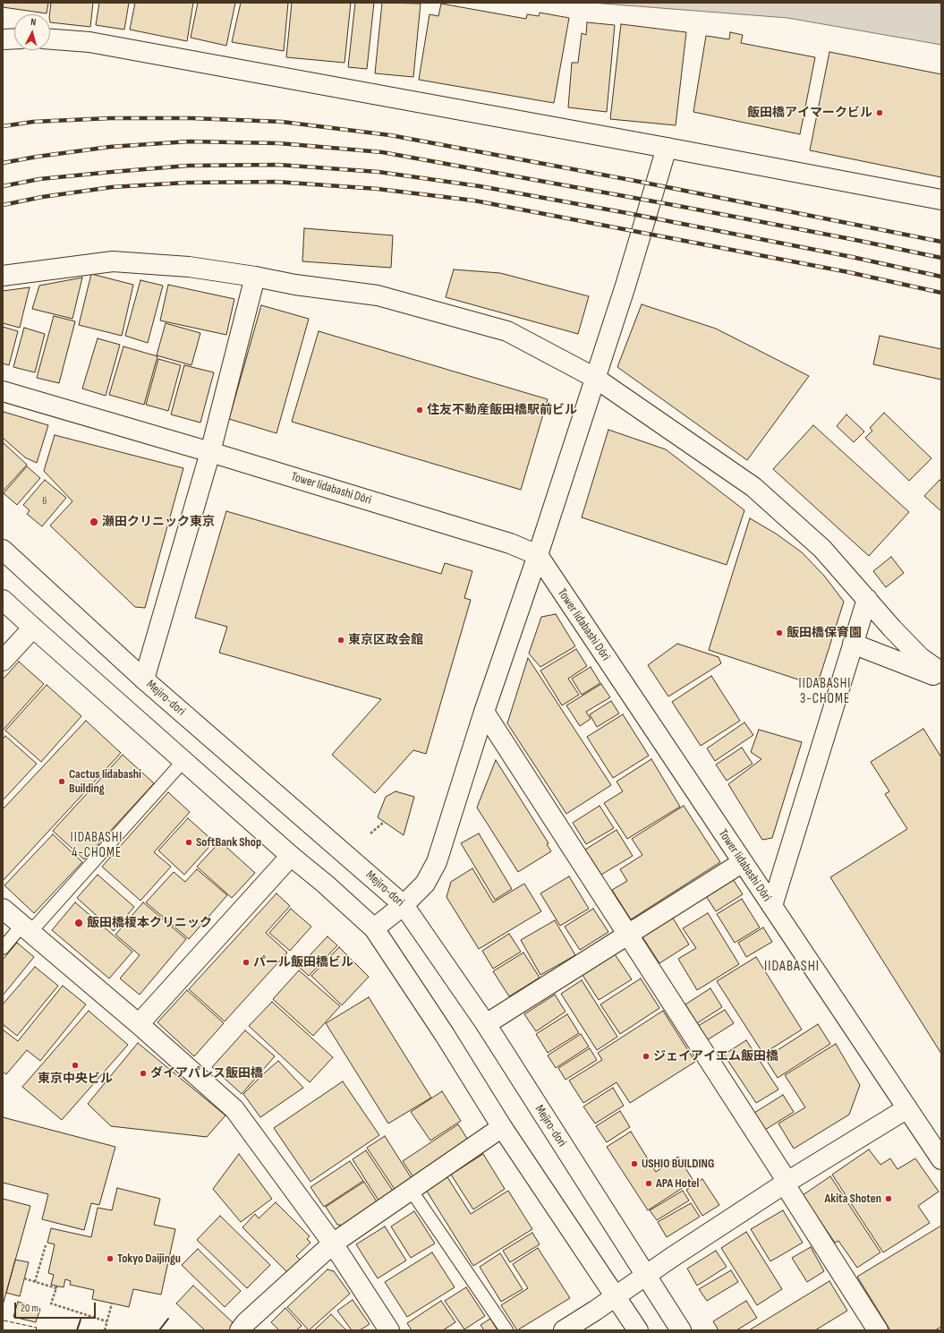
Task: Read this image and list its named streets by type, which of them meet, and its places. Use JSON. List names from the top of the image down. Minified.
{"streets":{"street":["Tower Iidabashi Dōri","Mejiro-dori"]},"districts":["IIDABASHI 3-CHOME","IIDABASHI 4-CHOME","IIDABASHI"],"places":["飯田橋アイマークビル","住友不動産飯田橋駅前ビル","瀬田クリニック東京","飯田橋保育園","東京区政会館","Cactus Iidabashi Building","SoftBank Shop","飯田橋榎本クリニック","パール飯田橋ビル","ジェイアイエム飯田橋","東京中央ビル","ダイアパレス飯田橋","USHIO BUILDING","APA Hotel","Akita Shoten","Tokyo Daijingu"],"house_numbers":["6"],"scale_bar":"20 m","north":"top"}
